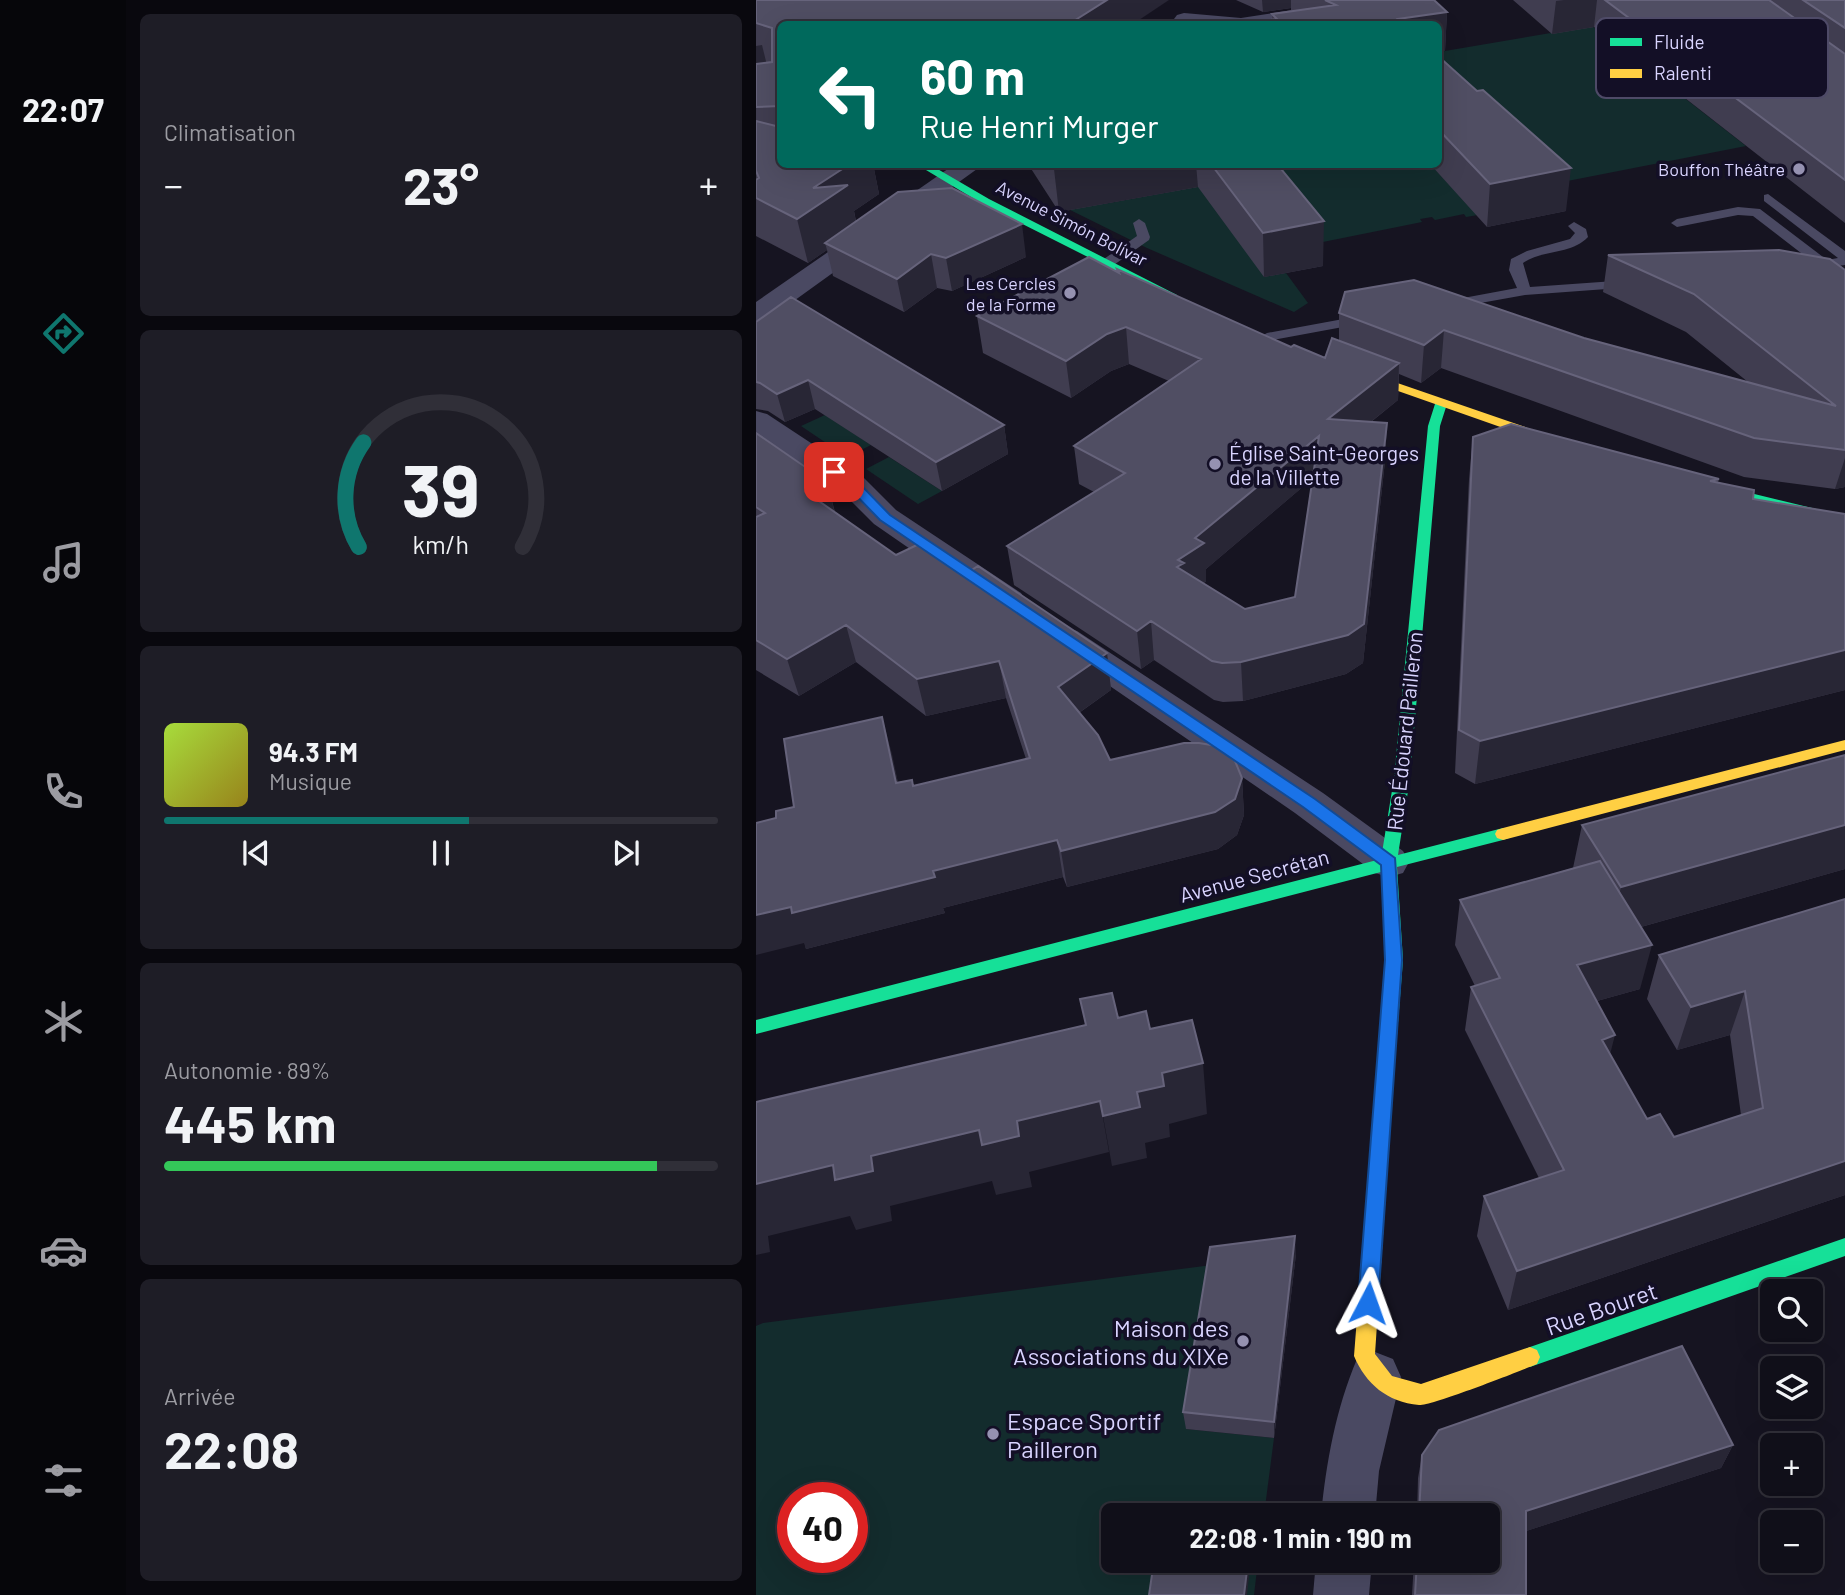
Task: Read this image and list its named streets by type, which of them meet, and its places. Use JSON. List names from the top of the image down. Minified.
{"streets":{"street":["Avenue Simón Bolívar","Rue Édouard Pailleron","Avenue Secrétan","Rue Bouret"]},"crossings":[["Rue Édouard Pailleron","Avenue Secrétan"],["Rue Édouard Pailleron","Rue Bouret"]],"places":["Bouffon Théâtre","Les Cercles de la Forme","Église Saint-Georges de la Villette","Maison des Associations du XIXe","Espace Sportif Pailleron"],"legend":["Fluide","Ralenti"],"page":{"tabs":"22:07","tile":["Climatisation",["Autonomie · 89%","445 km"],["Arrivée","22:08"]],"turn":["60 m","Rue Henri Murger"],"heat":["−","23°","+"],"song":["94.3 FM","Musique"],"map_buttons":["+","−"],"limit":"40","trip":"22:08 · 1 min · 190 m","gauge":["39","km/h"]}}
